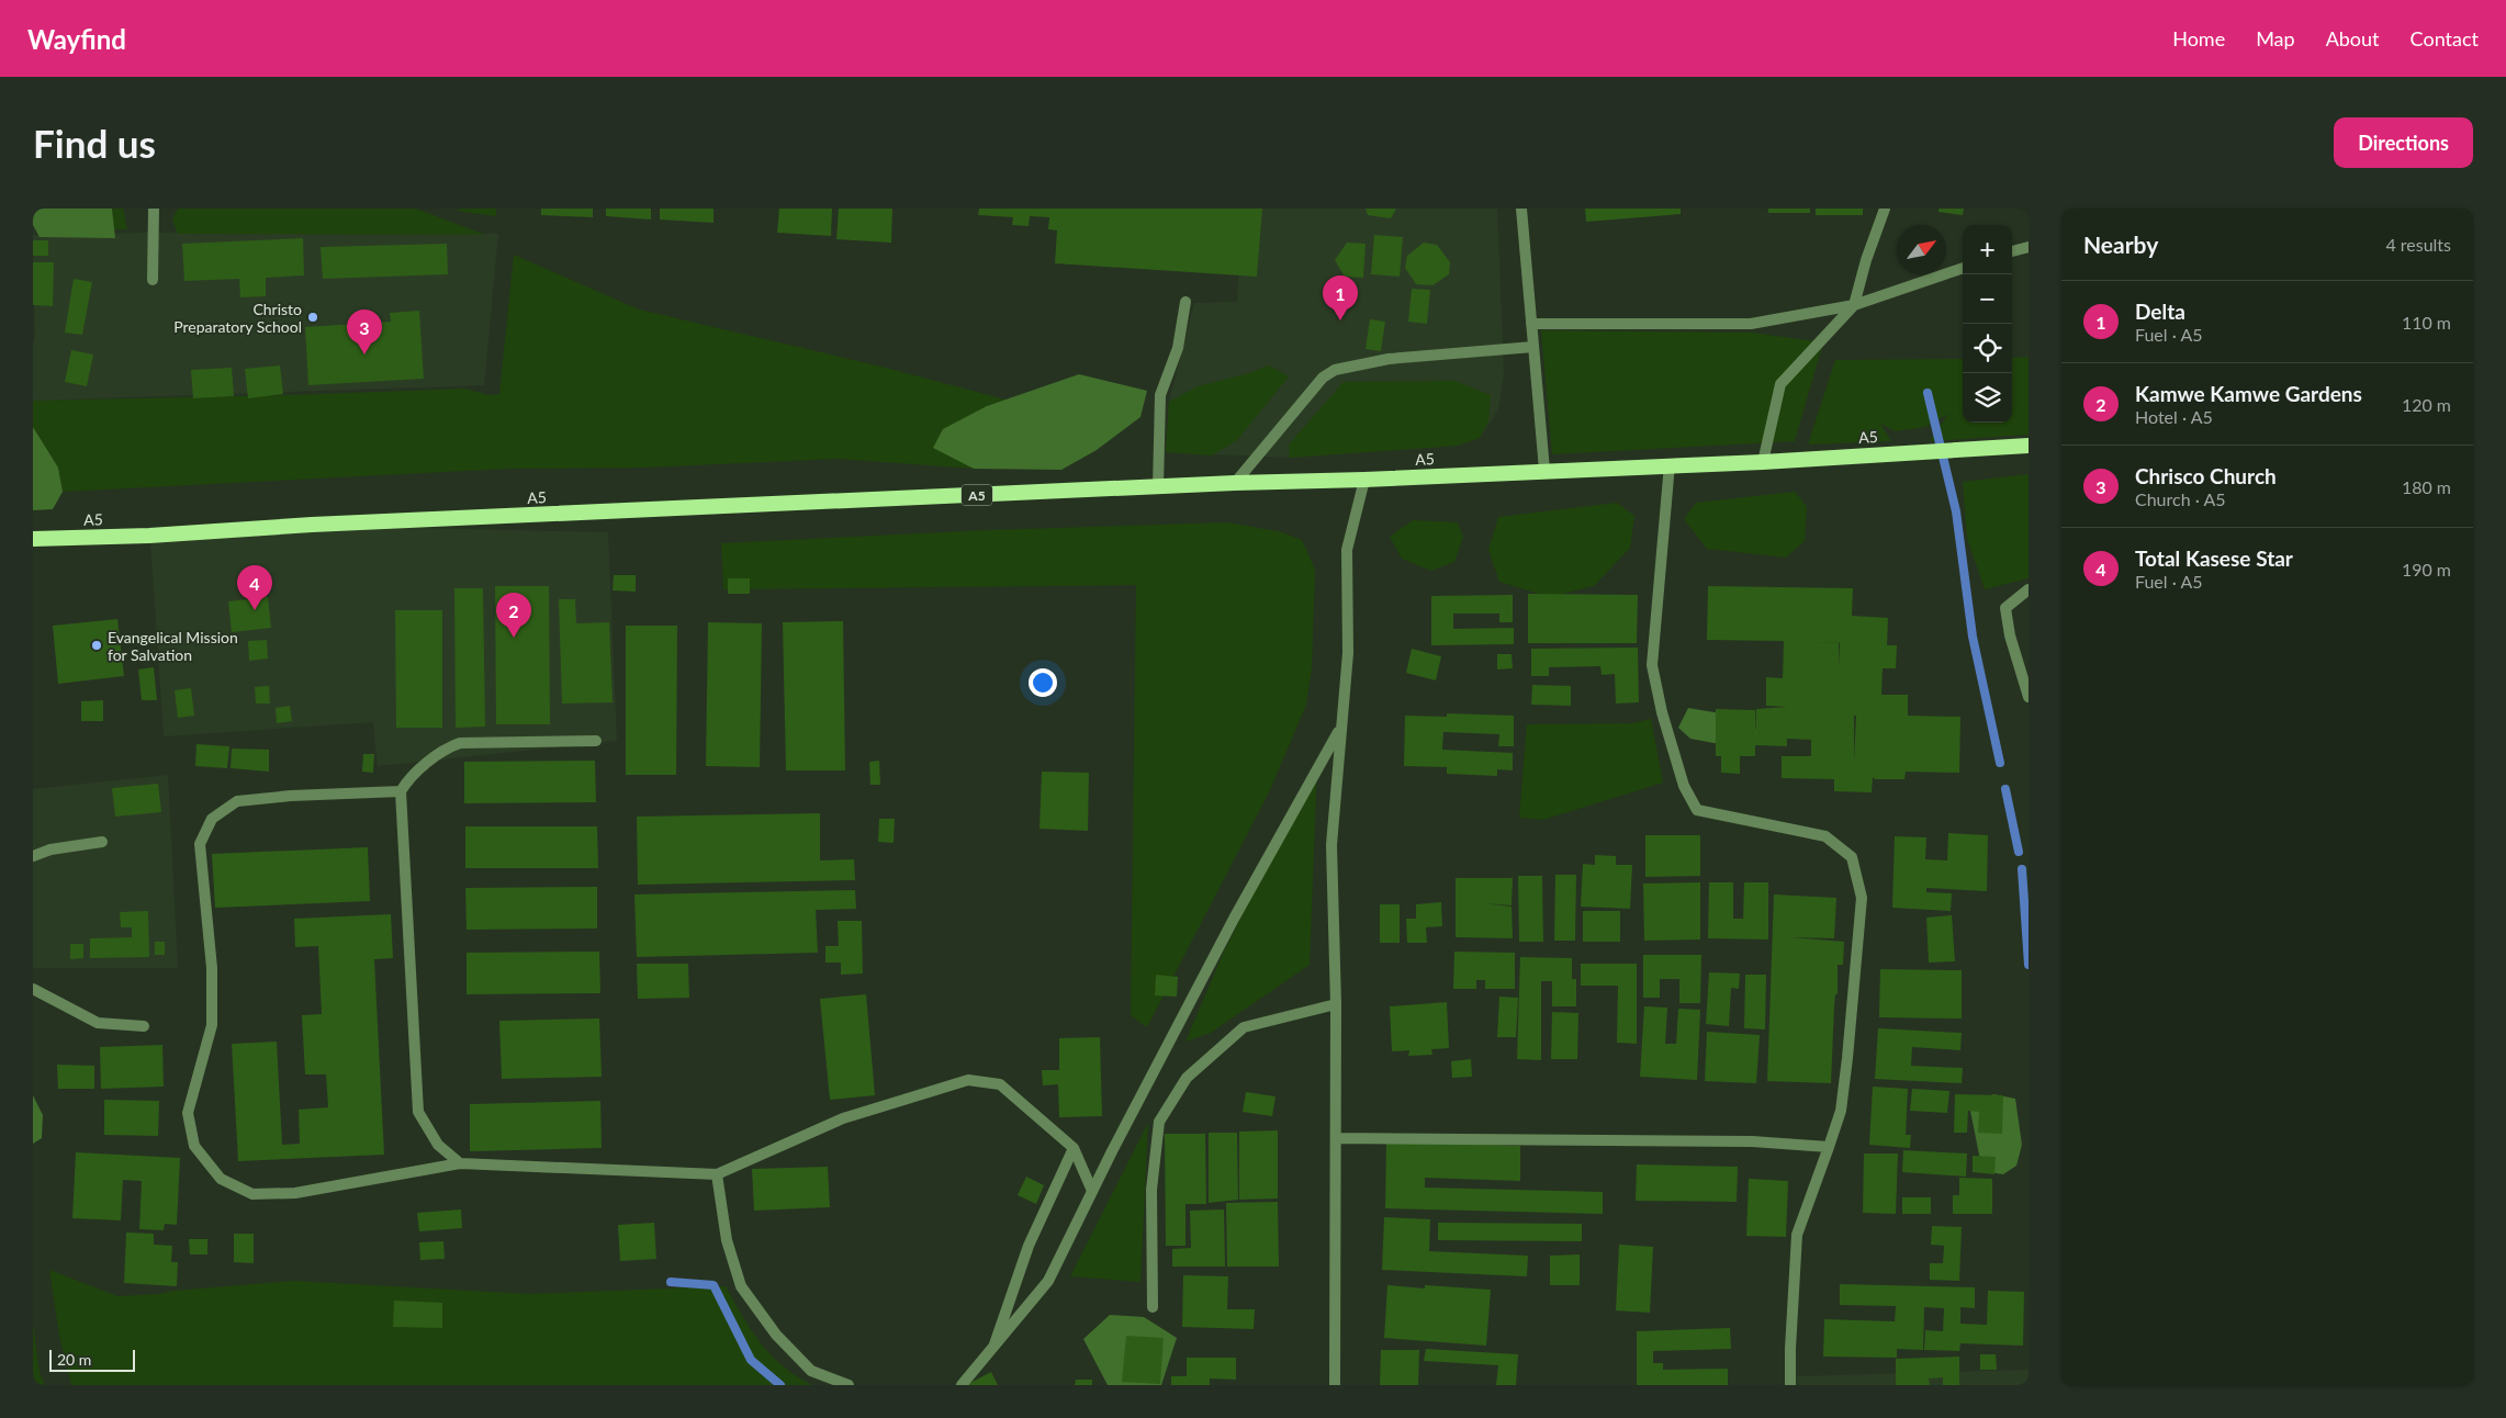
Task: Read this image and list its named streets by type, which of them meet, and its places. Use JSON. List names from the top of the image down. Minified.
{"streets":{"highway":["A5"]},"places":["Christo Preparatory School","Evangelical Mission for Salvation"],"scale_bar":"20 m","north":"top right","page":{"header":"Wayfind","nav":["Home","Map","About","Contact"],"buttons":"Directions","title":"Find us","heading":["Nearby","4 results"],"map_buttons":["+","−"],"pins":["1","3","4","2"],"list":[{"mark":"1","name":"Delta","note":"Fuel · A5","value":"110 m"},{"mark":"2","name":"Kamwe Kamwe Gardens","note":"Hotel · A5","value":"120 m"},{"mark":"3","name":"Chrisco Church","note":"Church · A5","value":"180 m"},{"mark":"4","name":"Total Kasese Star","note":"Fuel · A5","value":"190 m"}],"scale":"20 m"}}
